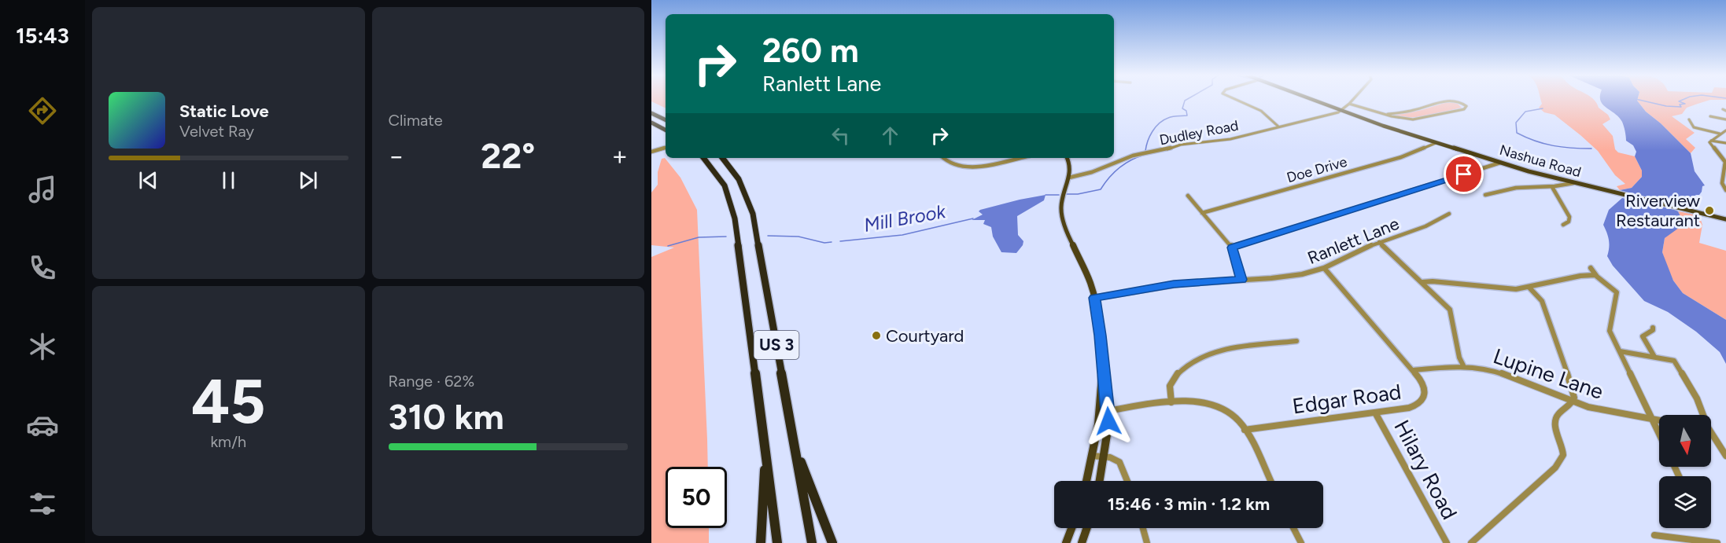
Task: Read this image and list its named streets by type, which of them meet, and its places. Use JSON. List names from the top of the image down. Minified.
{"streets":{"highway":["US 3"],"main road":["Nashua Road"],"street":["Dudley Road","Doe Drive","Ranlett Lane","Lupine Lane","Edgar Road","Hilary Road"]},"crossings":[["Dudley Road","Nashua Road"],["Nashua Road","Doe Drive"],["Ranlett Lane","Edgar Road"],["Lupine Lane","Edgar Road"],["Edgar Road","Hilary Road"]],"water":["Mill Brook"],"places":["Riverview Restaurant","Courtyard"],"north":"bottom","page":{"tabs":"15:43","tile":["Climate",["45","km/h"],["Range · 62%","310 km"]],"turn":["260 m","Ranlett Lane"],"song":["Static Love","Velvet Ray"],"heat":["−","22°","+"],"limit":"50","trip":"15:46 · 3 min · 1.2 km"}}
